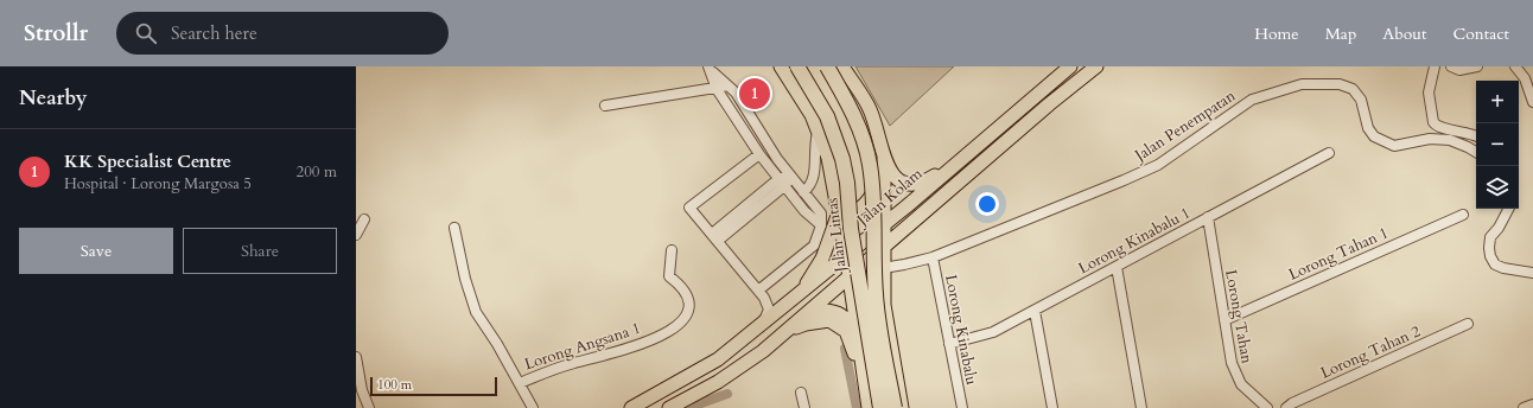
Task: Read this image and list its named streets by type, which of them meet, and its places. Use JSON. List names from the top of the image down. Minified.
{"streets":{"highway":["Jalan Lintas"],"main road":["Jalan Kolam"],"street":["Jalan Penempatan","Lorong Kinabalu 1","Lorong Tahan 1","Lorong Tahan","Lorong Kinabalu","Lorong Angsana 1","Lorong Tahan 2"]},"crossings":[["Jalan Penempatan","Lorong Kinabalu"],["Jalan Kolam","Jalan Lintas"],["Lorong Kinabalu 1","Lorong Tahan"],["Lorong Kinabalu 1","Lorong Kinabalu"],["Lorong Tahan 1","Lorong Tahan"]],"scale_bar":"100 m","page":{"header":"Strollr","search":"Search here","nav":["Home","Map","About","Contact"],"heading":"Nearby","pins":"1","map_buttons":["+","−"],"list":[{"mark":"1","name":"KK Specialist Centre","note":"Hospital · Lorong Margosa 5","value":"200 m"}],"buttons":["Save","Share"],"scale":"100 m"}}
